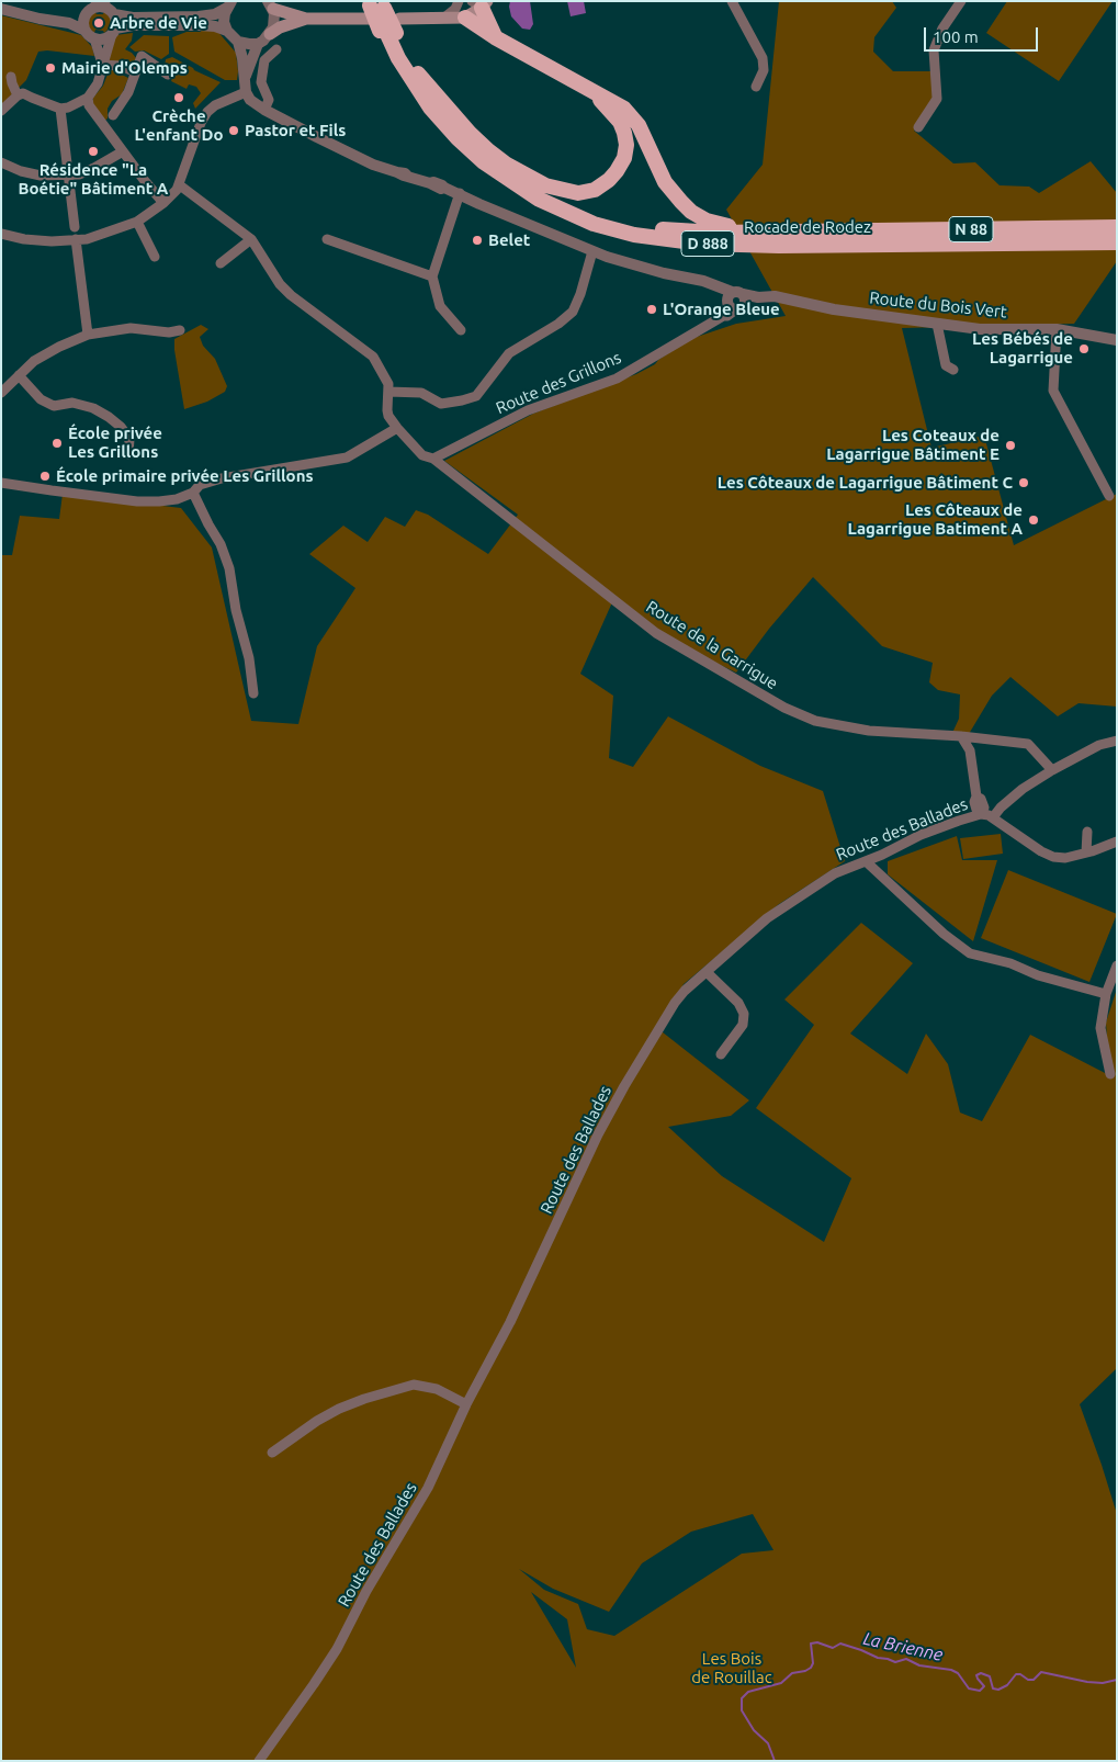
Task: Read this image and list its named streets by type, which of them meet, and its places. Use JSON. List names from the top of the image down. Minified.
{"streets":{"highway":["Rocade de Rodez","N 88","D 888"],"street":["Route du Bois Vert","Route des Grillons","Route de la Garrigue","Route des Ballades"]},"crossings":[["Route du Bois Vert","Route des Grillons"],["Route des Grillons","Route de la Garrigue"]],"water":["La Brienne"],"parks":["Les Bois de Rouillac"],"places":["Arbre de Vie","Mairie d'Olemps","Crèche L'enfant Do","Pastor et Fils","Résidence \"La Boétie\" Bâtiment A","Belet","L'Orange Bleue","Les Bébés de Lagarrigue","École privée Les Grillons","Les Coteaux de Lagarrigue Bâtiment E","École primaire privée Les Grillons","Les Côteaux de Lagarrigue Bâtiment C","Les Côteaux de Lagarrigue Batiment A"],"scale_bar":"100 m"}
